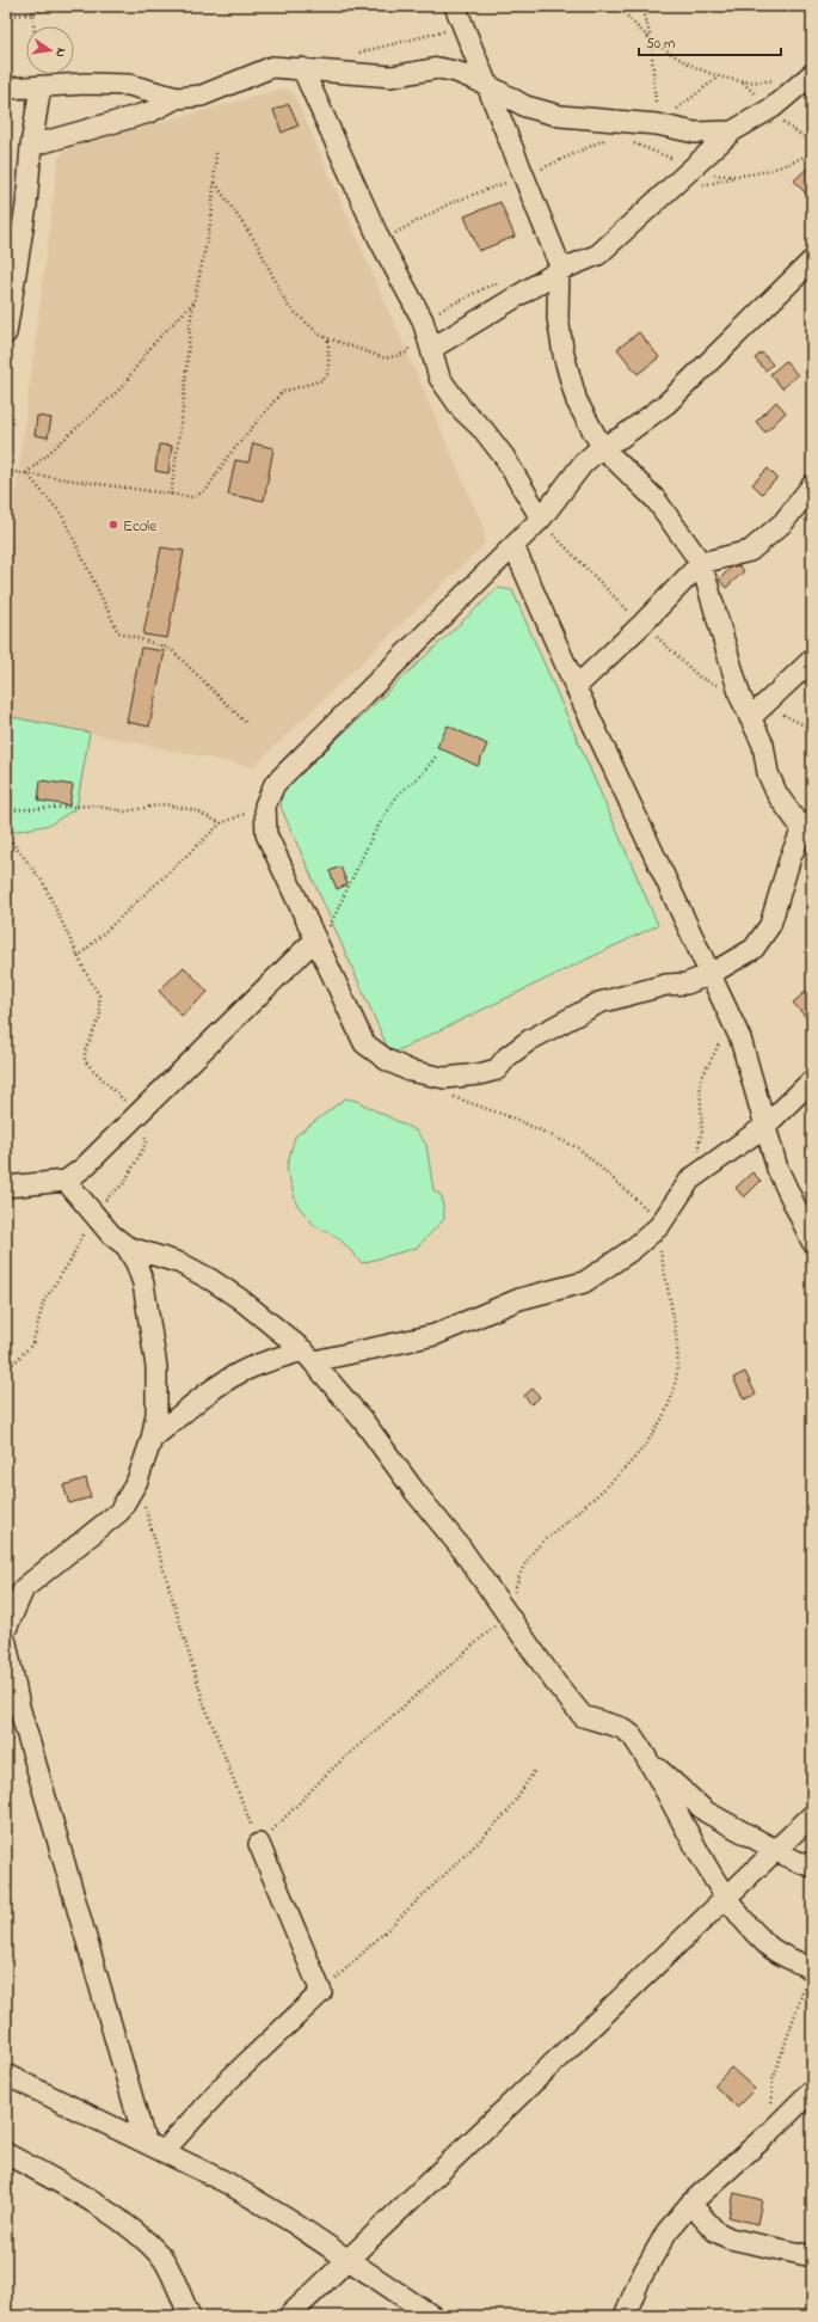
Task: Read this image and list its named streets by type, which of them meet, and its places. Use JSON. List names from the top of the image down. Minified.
{"places":["Ecole"],"scale_bar":"50 m","north":"right"}
